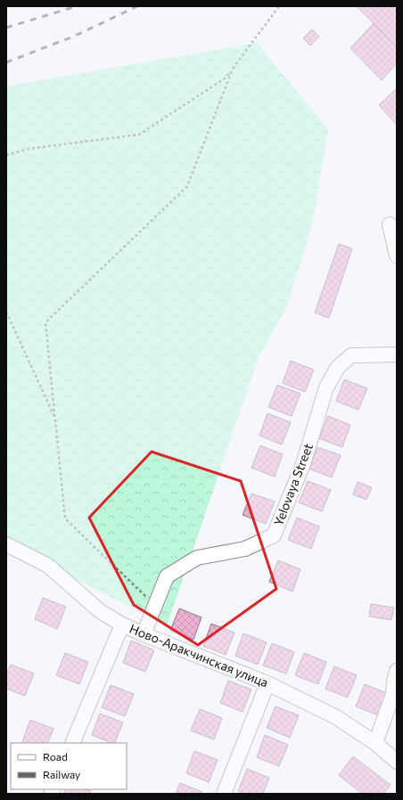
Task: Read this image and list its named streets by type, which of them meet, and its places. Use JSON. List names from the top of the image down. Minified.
{"streets":{"street":["Yelovaya Street","Ново-Аракчинская улица"]},"crossings":[["Yelovaya Street","Ново-Аракчинская улица"]],"legend":["Road","Railway"]}
